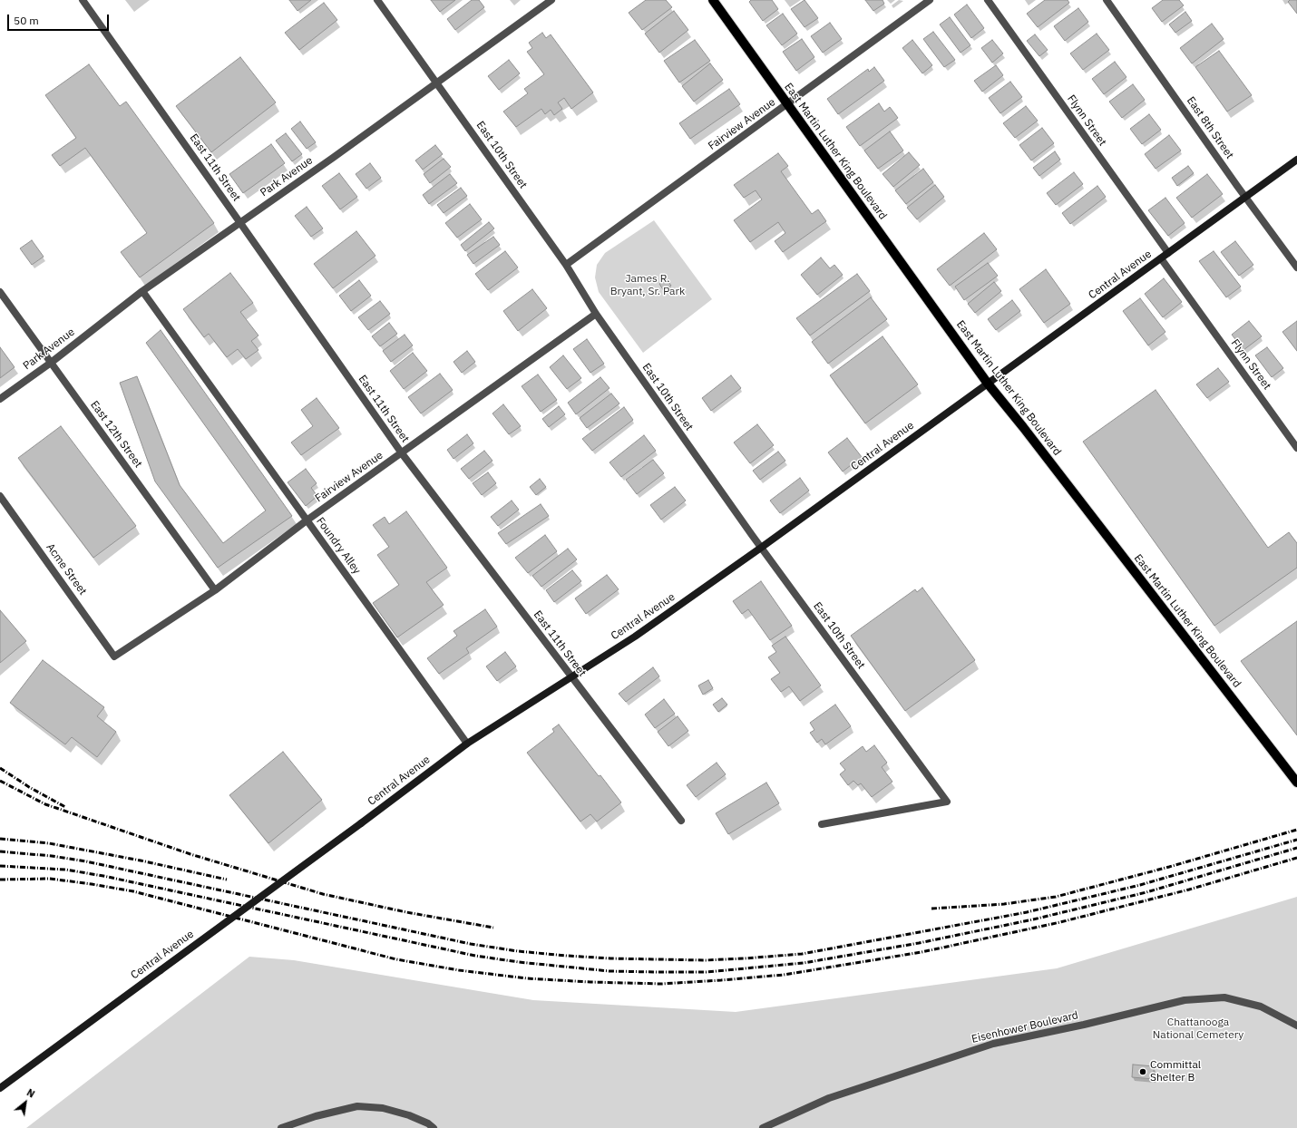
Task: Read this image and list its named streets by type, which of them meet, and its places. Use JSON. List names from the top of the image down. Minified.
{"streets":{"main road":["East Martin Luther King Boulevard","Central Avenue"],"street":["Flynn Street","Fairview Avenue","East 8th Street","East 10th Street","East 11th Street","Park Avenue","East 12th Street","Foundry Alley","Acme Street","Eisenhower Boulevard"]},"crossings":[["Flynn Street","Central Avenue"],["Fairview Avenue","East Martin Luther King Boulevard"],["Fairview Avenue","East 10th Street"],["Fairview Avenue","East 11th Street"],["Fairview Avenue","East 12th Street"],["Fairview Avenue","Foundry Alley"],["Fairview Avenue","Acme Street"],["East 8th Street","Central Avenue"],["East Martin Luther King Boulevard","Central Avenue"],["East 10th Street","Park Avenue"],["East 10th Street","Central Avenue"],["East 11th Street","Park Avenue"],["East 11th Street","Central Avenue"],["Park Avenue","East 12th Street"],["Park Avenue","Foundry Alley"],["Central Avenue","Foundry Alley"]],"parks":["James R. Bryant, Sr. Park","Chattanooga National Cemetery"],"places":["Committal Shelter B"],"scale_bar":"50 m","north":"top right"}
